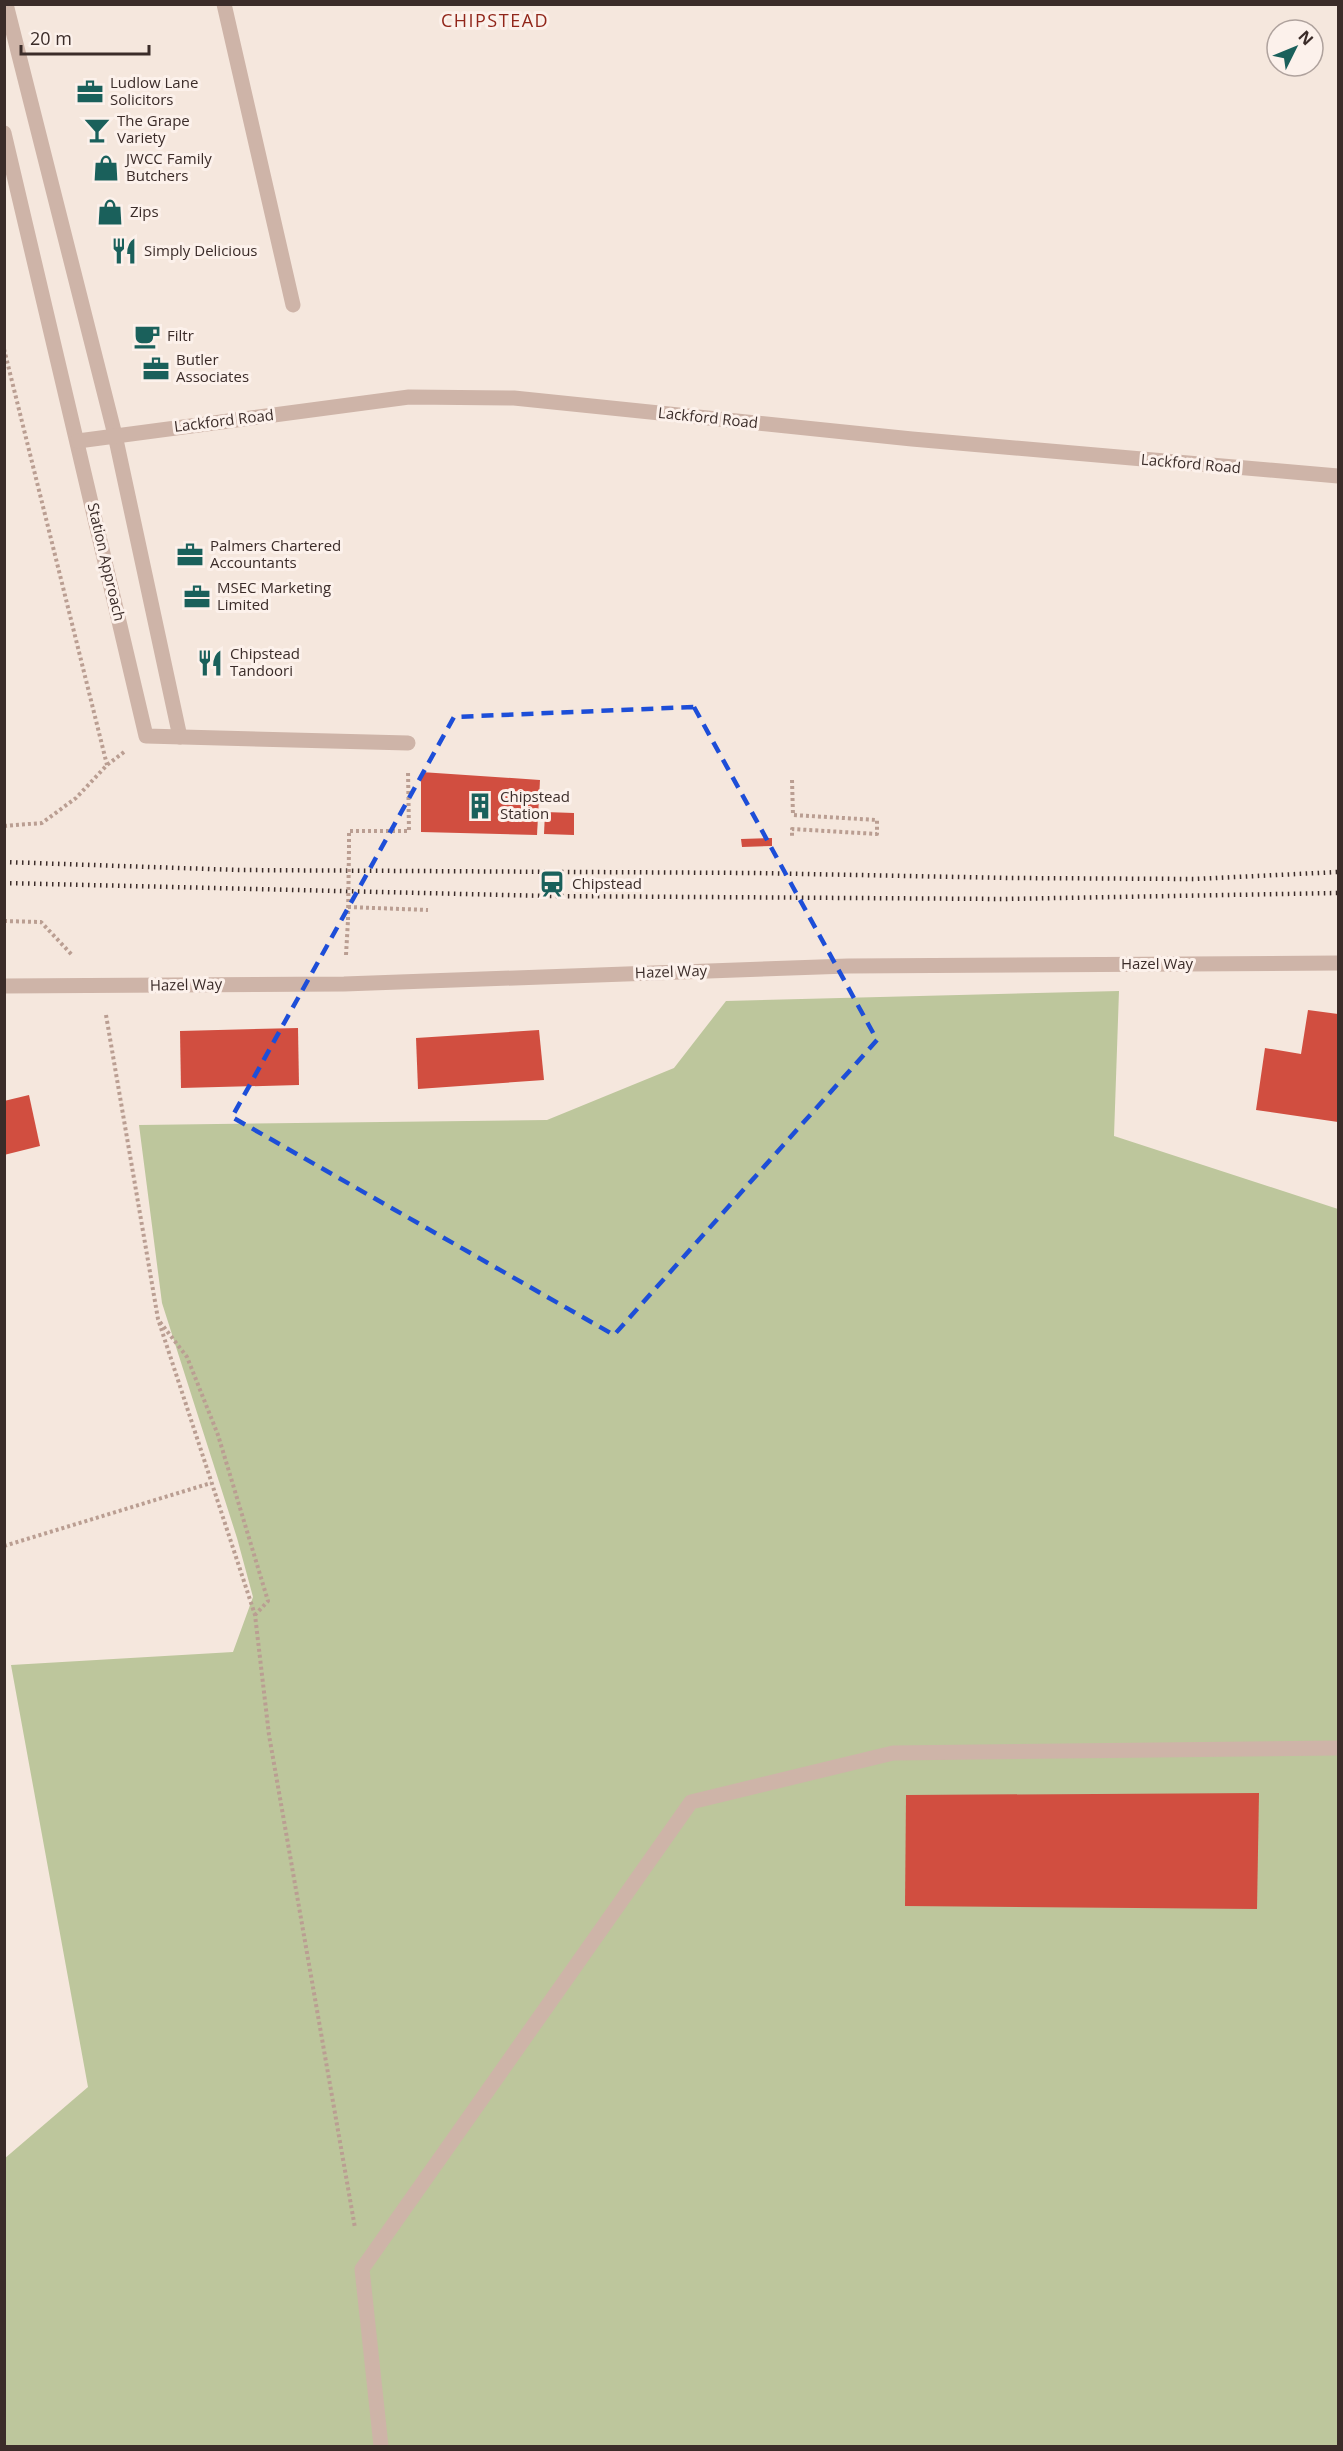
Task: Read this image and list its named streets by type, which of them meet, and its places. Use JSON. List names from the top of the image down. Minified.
{"streets":{"street":["Lackford Road","Station Approach","Hazel Way"]},"crossings":[["Lackford Road","Station Approach"]],"districts":["CHIPSTEAD"],"places":{"office":["Ludlow Lane Solicitors","Butler Associates","Palmers Chartered Accountants","MSEC Marketing Limited"],"bar":["The Grape Variety"],"shop":["JWCC Family Butchers","Zips"],"restaurant":["Simply Delicious","Chipstead Tandoori"],"cafe":["Filtr"],"building":["Chipstead Station"],"station":["Chipstead"]},"scale_bar":"20 m","north":"top right"}
